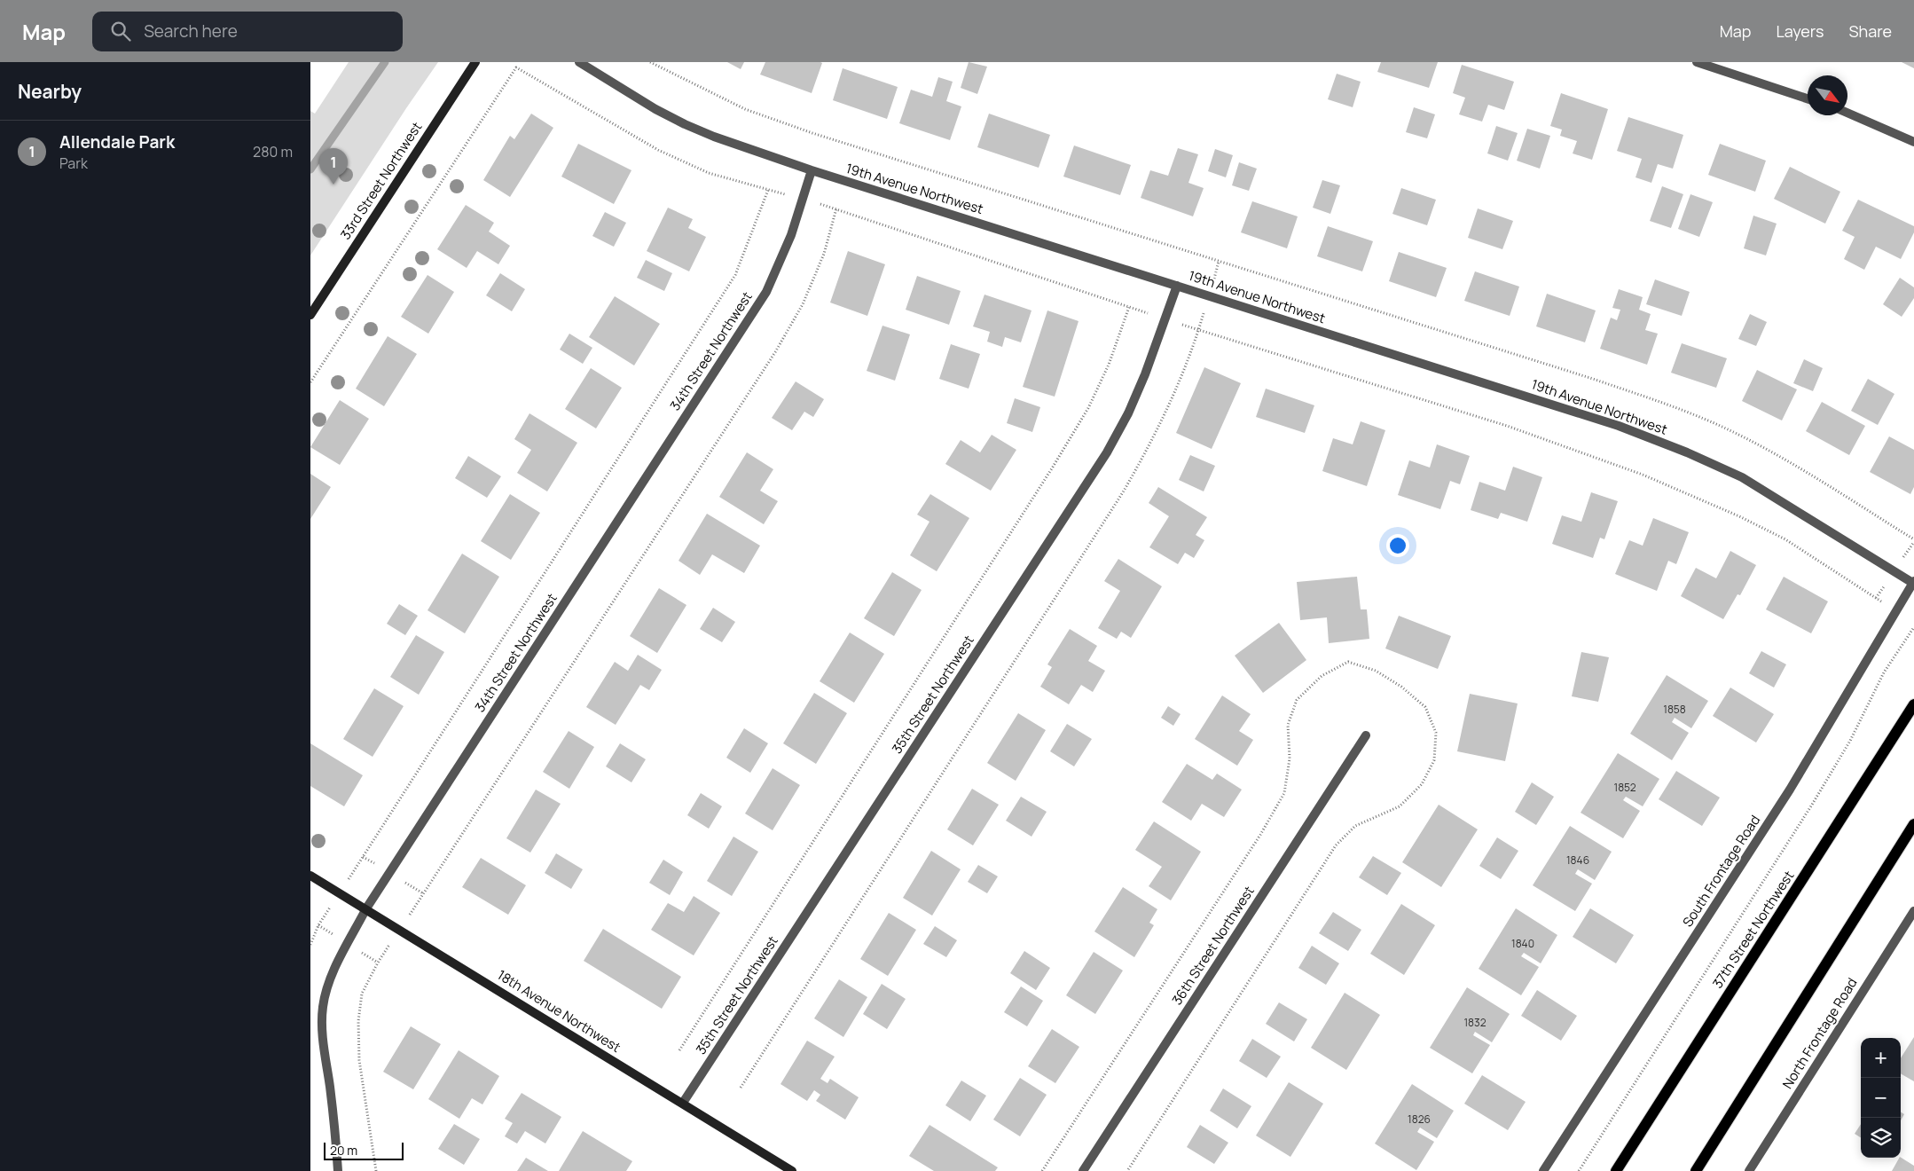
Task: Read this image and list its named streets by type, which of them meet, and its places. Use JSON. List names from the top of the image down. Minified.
{"streets":{"main road":["33rd Street Northwest","37th Street Northwest","18th Avenue Northwest"],"street":["19th Avenue Northwest","34th Street Northwest","35th Street Northwest","South Frontage Road","36th Street Northwest","North Frontage Road"]},"crossings":[["19th Avenue Northwest","34th Street Northwest"],["19th Avenue Northwest","35th Street Northwest"],["19th Avenue Northwest","South Frontage Road"],["34th Street Northwest","18th Avenue Northwest"],["35th Street Northwest","18th Avenue Northwest"]],"house_numbers":["1858","1852","1846","1840","1832","1826"],"scale_bar":"20 m","north":"bottom right","page":{"header":"Map","search":"Search here","nav":["Map","Layers","Share"],"heading":"Nearby","list":[{"mark":"1","name":"Allendale Park","note":"Park","value":"280 m"}],"pins":"1","map_buttons":["+","−"],"scale":"20 m"}}
